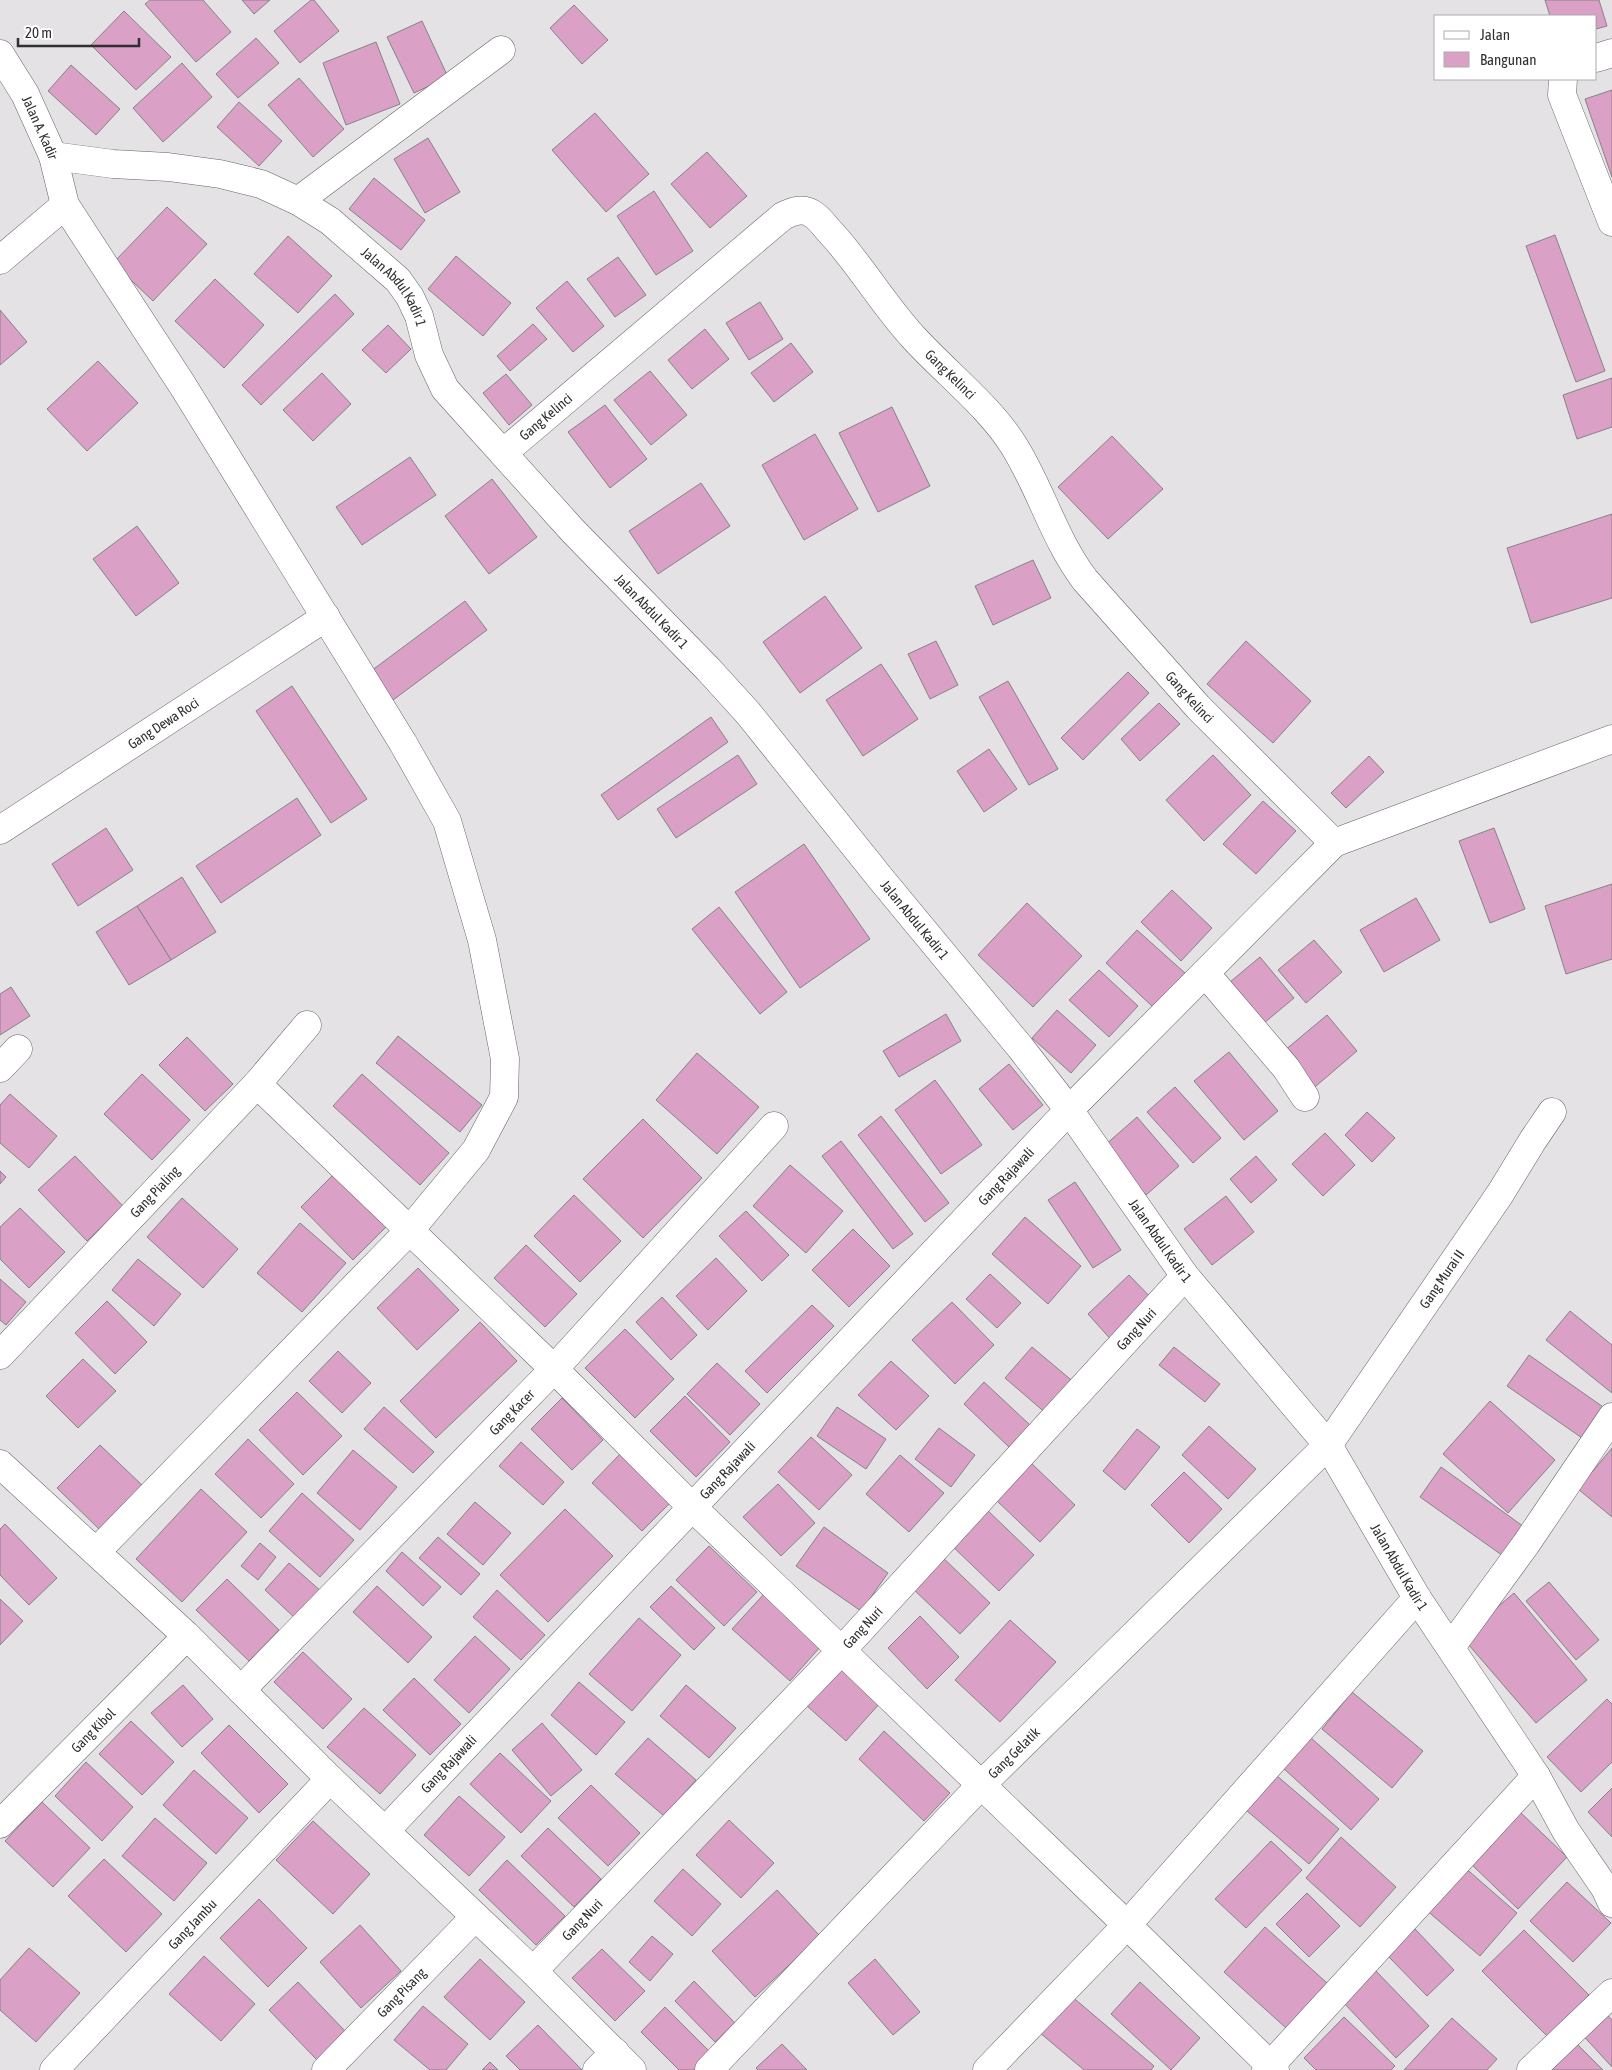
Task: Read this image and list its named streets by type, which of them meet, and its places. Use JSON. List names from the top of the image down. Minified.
{"streets":{"street":["Jalan A. Kadir","Jalan Abdul Kadir 1","Gang Kelinci","Gang Dewa Roci","Gang Rajawali","Gang Pialing","Gang Murai II","Gang Nuri","Gang Kacer","Gang Kibol","Gang Gelatik","Gang Jambu","Gang Pisang"]},"crossings":[["Jalan A. Kadir","Jalan Abdul Kadir 1"],["Jalan A. Kadir","Gang Dewa Roci"],["Jalan Abdul Kadir 1","Gang Kelinci"],["Jalan Abdul Kadir 1","Gang Rajawali"],["Jalan Abdul Kadir 1","Gang Murai II"],["Jalan Abdul Kadir 1","Gang Nuri"],["Jalan Abdul Kadir 1","Gang Gelatik"],["Gang Kelinci","Gang Rajawali"],["Gang Murai II","Gang Gelatik"]],"legend":["Jalan","Bangunan"],"scale_bar":"20 m"}
